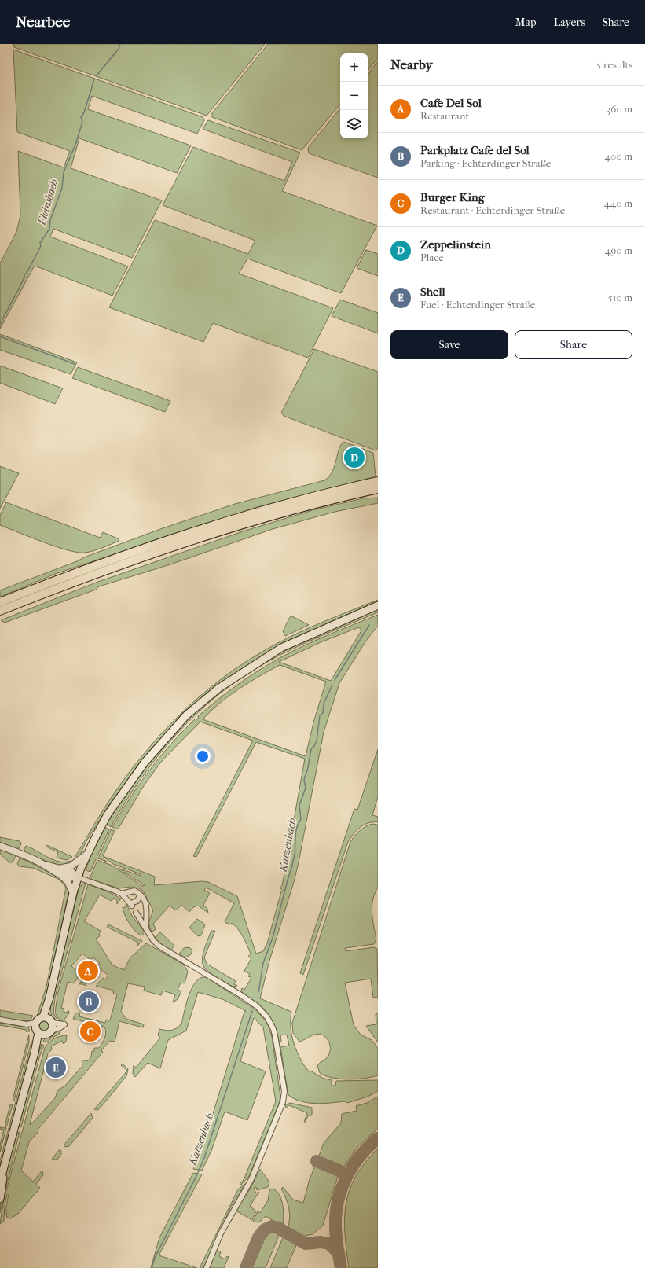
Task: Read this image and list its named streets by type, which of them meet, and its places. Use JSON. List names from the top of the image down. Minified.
{"water":["Fleinsbach","Katzenbach"],"page":{"header":"Nearbee","nav":["Map","Layers","Share"],"heading":["Nearby","5 results"],"map_buttons":["+","−"],"list":[{"mark":"A","name":"Cafe Del Sol","note":"Restaurant","value":"360 m"},{"mark":"B","name":"Parkplatz Cafe del Sol","note":"Parking · Echterdinger Straße","value":"400 m"},{"mark":"C","name":"Burger King","note":"Restaurant · Echterdinger Straße","value":"440 m"},{"mark":"D","name":"Zeppelinstein","note":"Place","value":"490 m"},{"mark":"E","name":"Shell","note":"Fuel · Echterdinger Straße","value":"510 m"}],"buttons":["Save","Share"],"pins":["D","A","B","C","E"]}}
